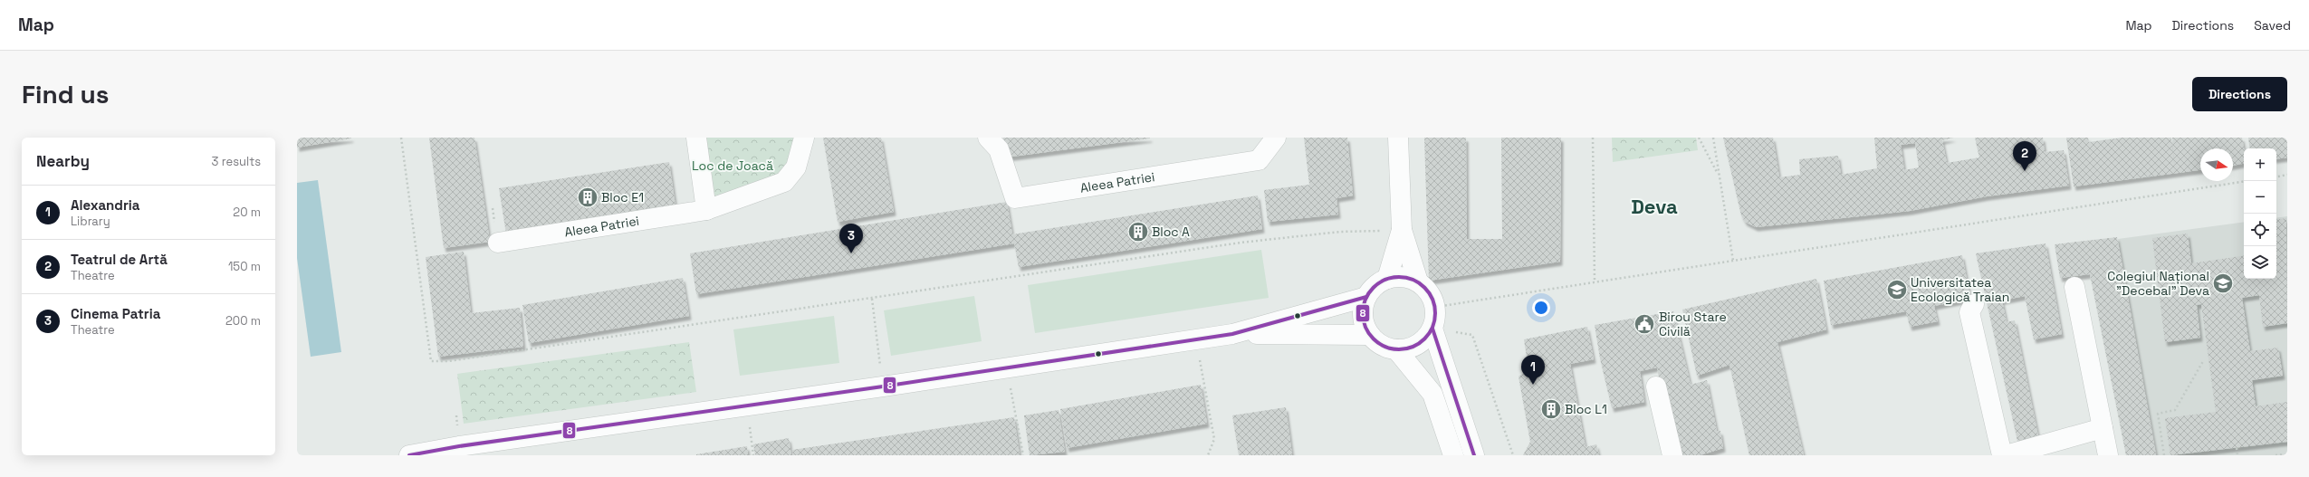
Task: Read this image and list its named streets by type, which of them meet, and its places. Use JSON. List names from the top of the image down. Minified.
{"streets":{"street":["Aleea Patriei"]},"districts":["Deva"],"parks":["Loc de Joacă"],"places":{"building":["Bloc E1","Bloc A","Bloc L1"],"school or university":["Colegiul Național \"Decebal\" Deva","Universitatea Ecologică Traian"],"public building":["Birou Stare Civilă"]},"lines":["transit line 8"],"north":"right","page":{"header":"Map","nav":["Map","Directions","Saved"],"buttons":"Directions","title":"Find us","heading":["Nearby","3 results"],"pins":["2","3","1"],"map_buttons":["+","−"],"list":[{"mark":"1","name":"Alexandria","note":"Library","value":"20 m"},{"mark":"2","name":"Teatrul de Artă","note":"Theatre","value":"150 m"},{"mark":"3","name":"Cinema Patria","note":"Theatre","value":"200 m"}]}}
